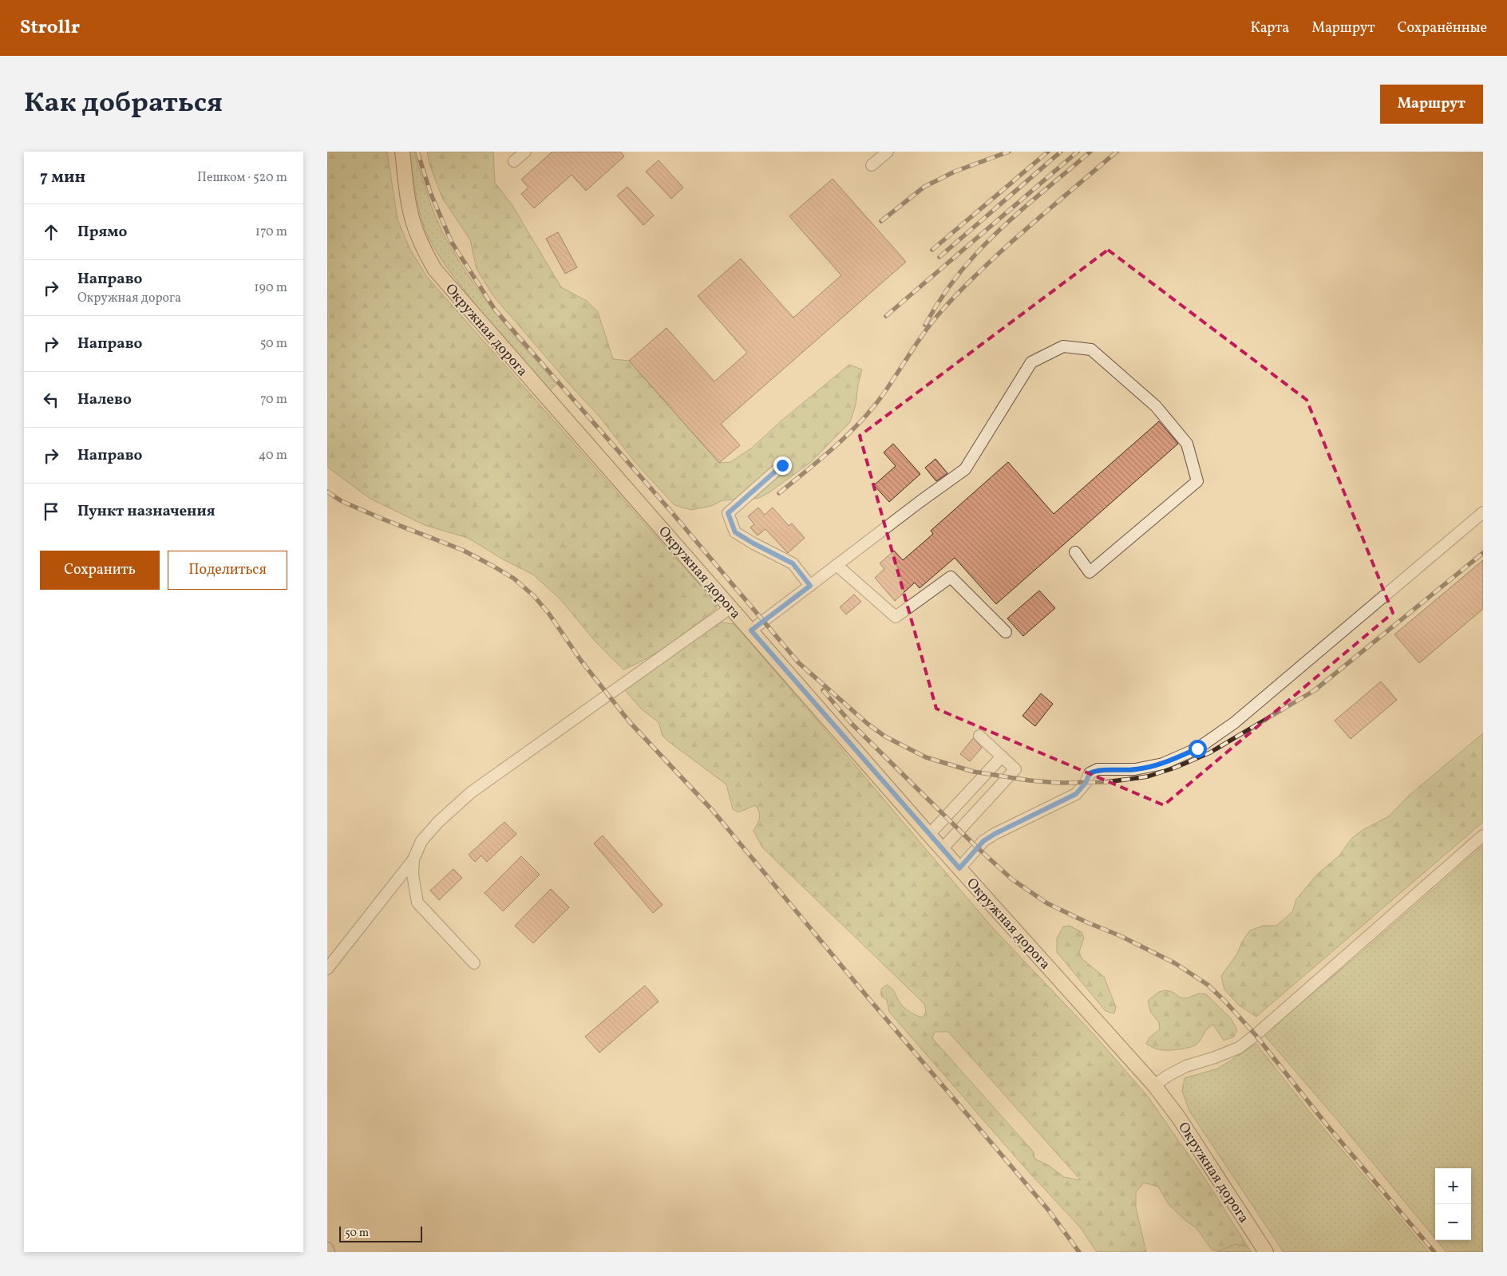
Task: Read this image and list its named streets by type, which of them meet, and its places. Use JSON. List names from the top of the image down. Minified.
{"streets":{"main road":["Окружная дорога"]},"scale_bar":"50 m","page":{"header":"Strollr","nav":["Карта","Маршрут","Сохранённые"],"title":"Как добраться","buttons":["Маршрут",["Сохранить","Поделиться"]],"heading":["7 мин","Пешком · 520 m"],"list":[["Прямо","170 m"],["Направо","Окружная дорога","190 m"],["Направо","50 m"],["Налево","70 m"],["Направо","40 m"],"Пункт назначения"],"map_buttons":["+","−"],"scale":"50 m"}}
